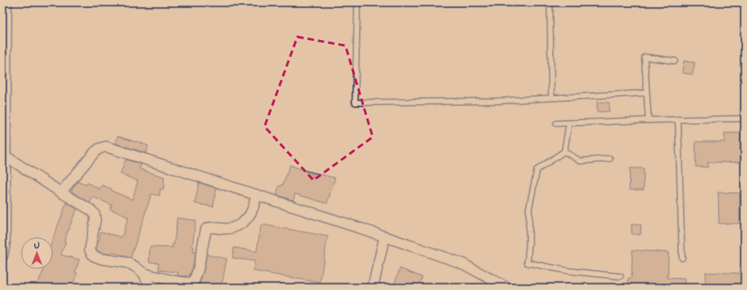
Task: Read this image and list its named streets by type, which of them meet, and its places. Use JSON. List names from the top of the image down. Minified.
{"north":"top"}
